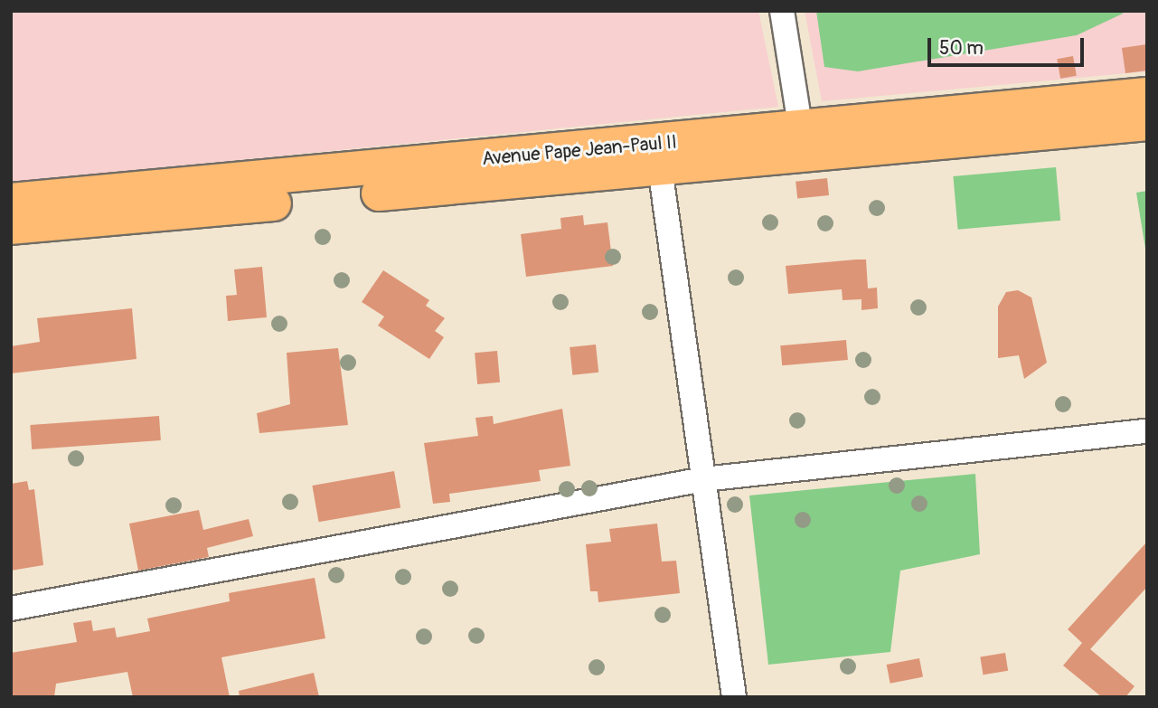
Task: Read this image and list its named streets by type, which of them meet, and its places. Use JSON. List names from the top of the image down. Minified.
{"streets":{"main road":["Avenue Pape Jean-Paul II"]},"scale_bar":"50 m"}
